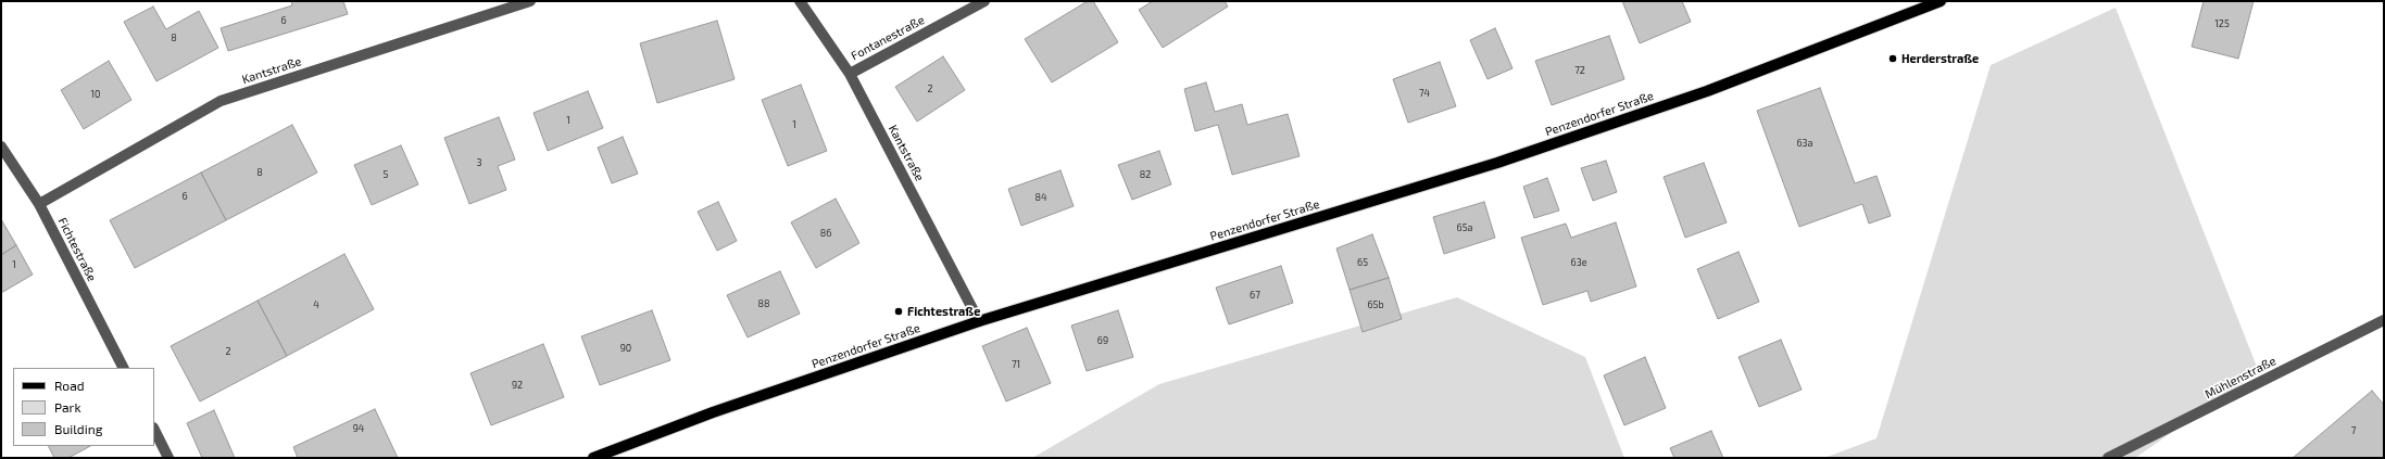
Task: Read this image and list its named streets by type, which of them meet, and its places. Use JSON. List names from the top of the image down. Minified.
{"streets":{"main road":["Penzendorfer Straße"],"street":["Fontanestraße","Kantstraße","Fichtestraße","Mühlenstraße"]},"crossings":[["Fontanestraße","Kantstraße"],["Kantstraße","Penzendorfer Straße"],["Kantstraße","Fichtestraße"]],"places":["Herderstraße","Fichtestraße"],"house_numbers":["6","125","8","72","2","74","10","1","1","63a","3","8","5","82","6","84","65a","86","65","63e","1","67","88","4","65b","69","90","2","71","92","94","7"],"legend":["Road","Park","Building"]}
